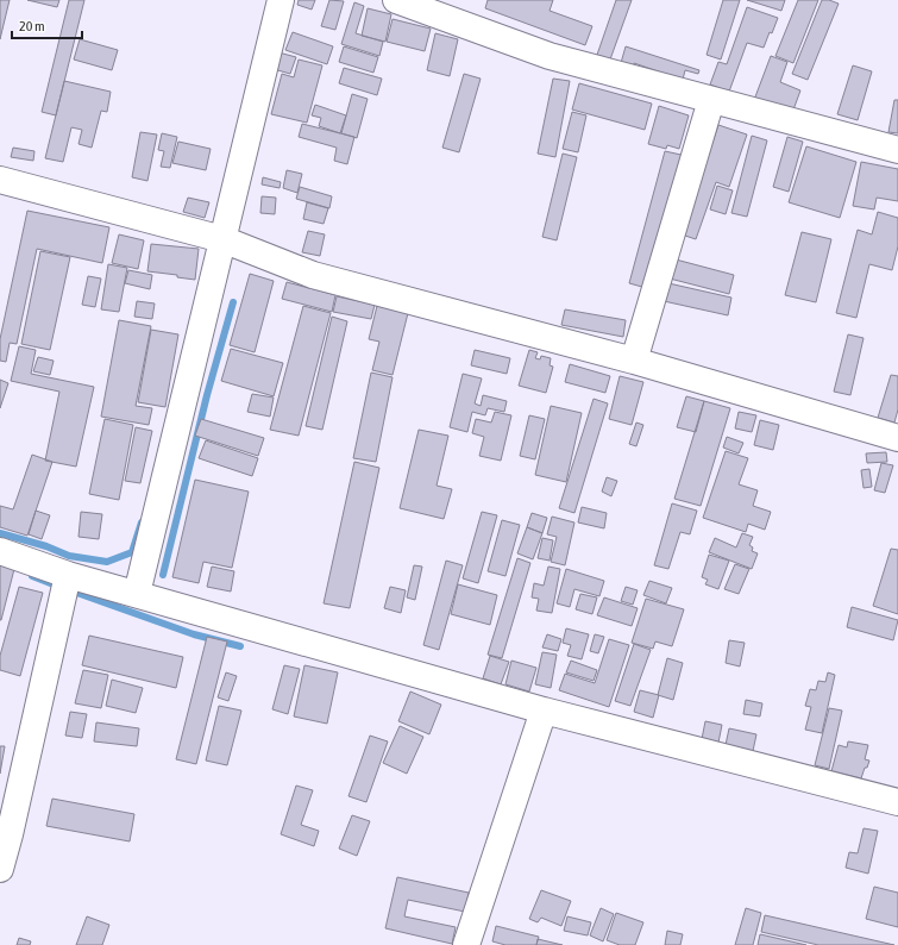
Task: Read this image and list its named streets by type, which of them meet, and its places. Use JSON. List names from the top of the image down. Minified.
{"scale_bar":"20 m"}
